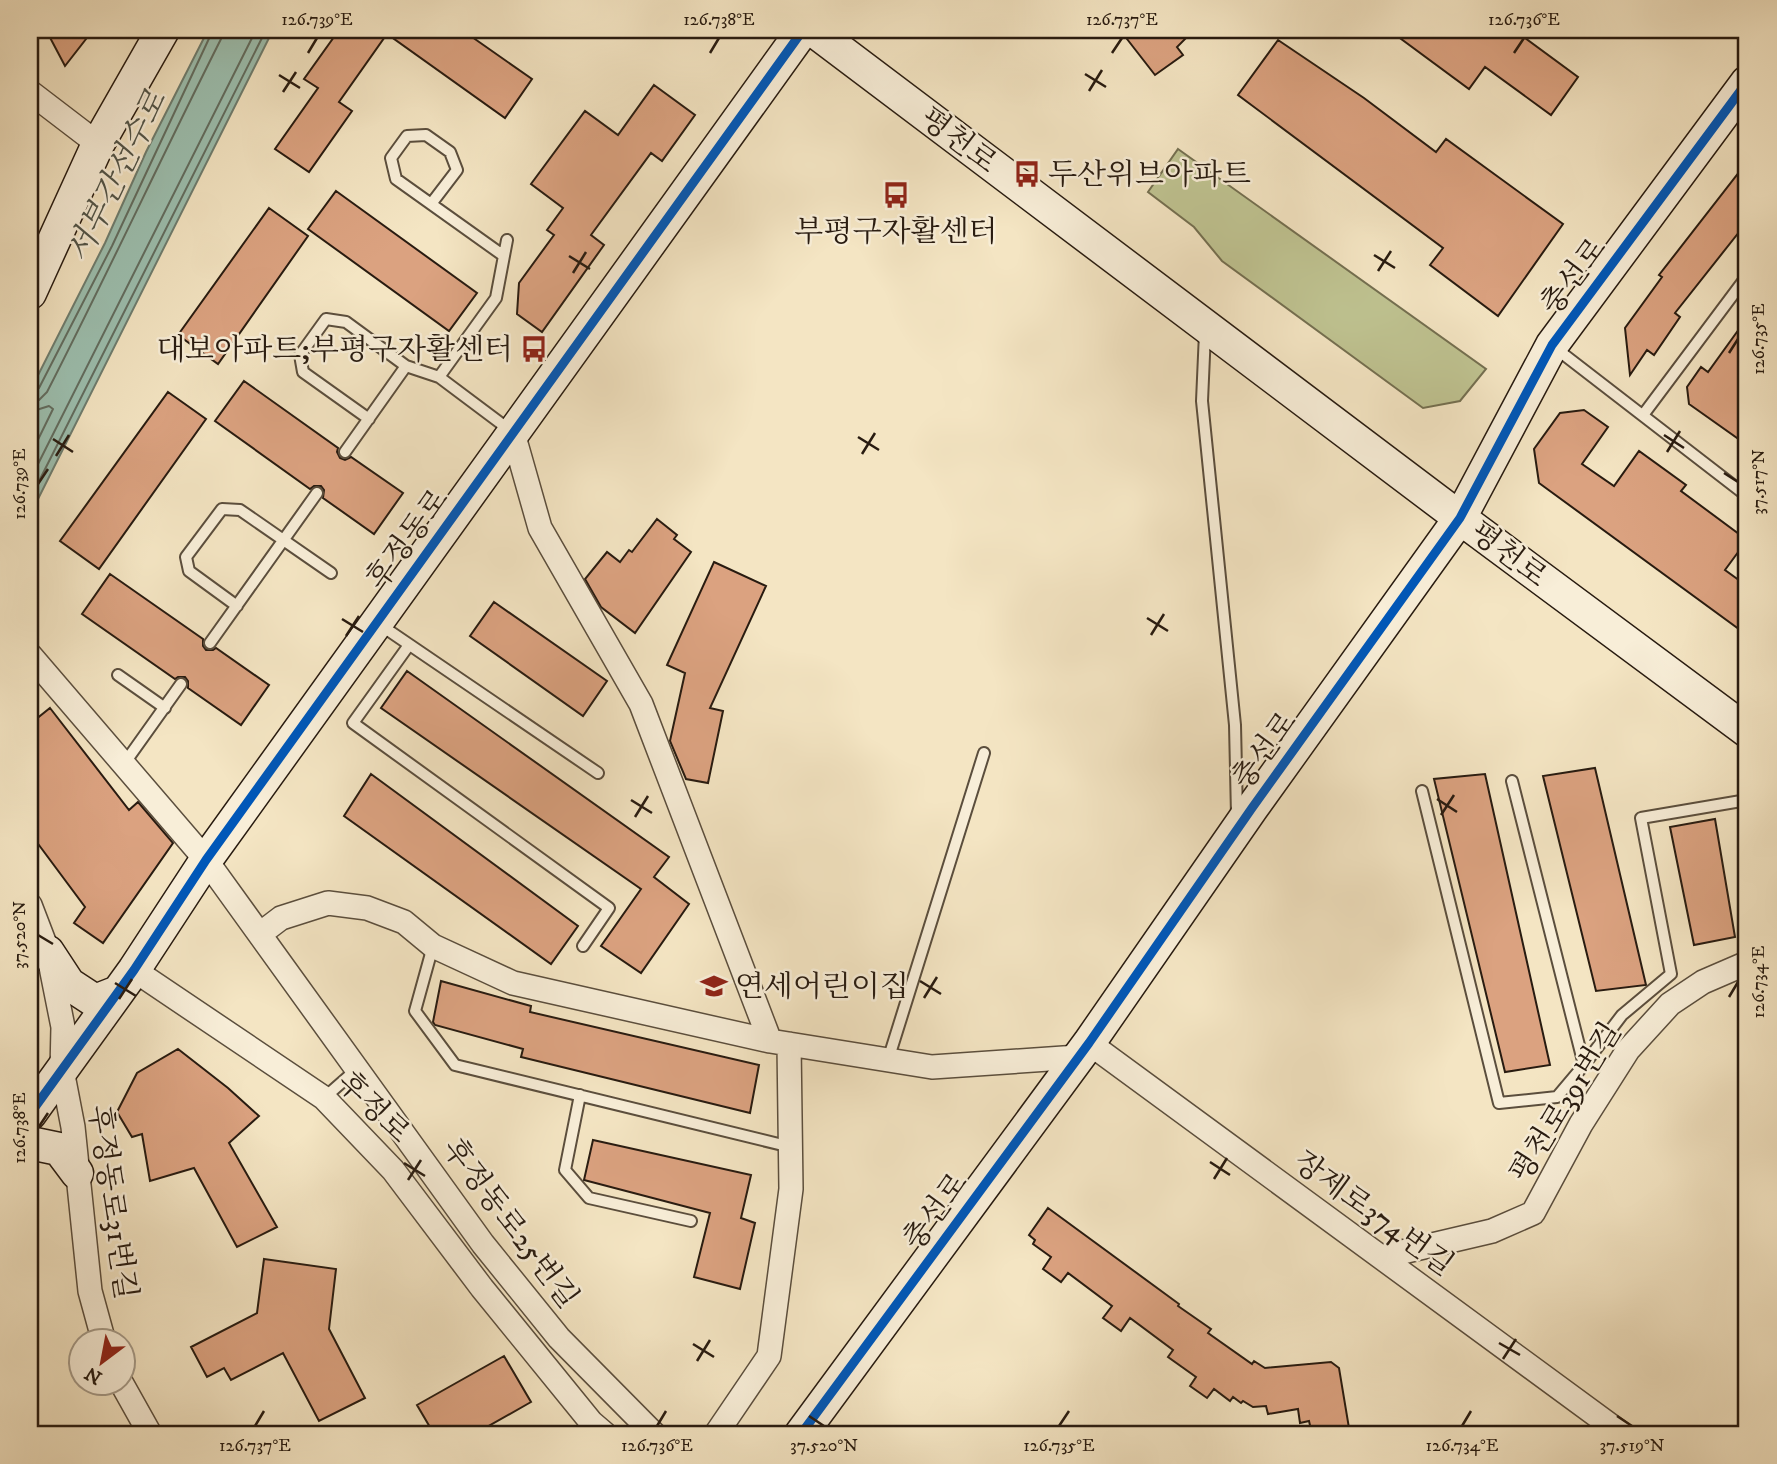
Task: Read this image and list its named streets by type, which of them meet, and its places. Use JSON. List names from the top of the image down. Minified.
{"streets":{"street":["평천로","충선로","후정동로","평천로391번길","후정로","후정동로31번길","장제로374번길","후정동로25번길"]},"crossings":[["평천로","충선로"],["충선로","장제로374번길"],["후정동로","후정로"],["후정동로","후정동로31번길"],["후정동로","후정동로25번길"],["평천로391번길","장제로374번길"]],"water":["서부간선수로"],"places":{"bus stop":["두산위브아파트","부평구자활센터","대보아파트;부평구자활센터"],"school or university":["연세어린이집"]},"north":"bottom left","coordinates":["126.739°E","126.738°E","126.737°E","126.736°E","126.735°E","37.517°N","37.520°N","126.734°E","37.519°N"]}
